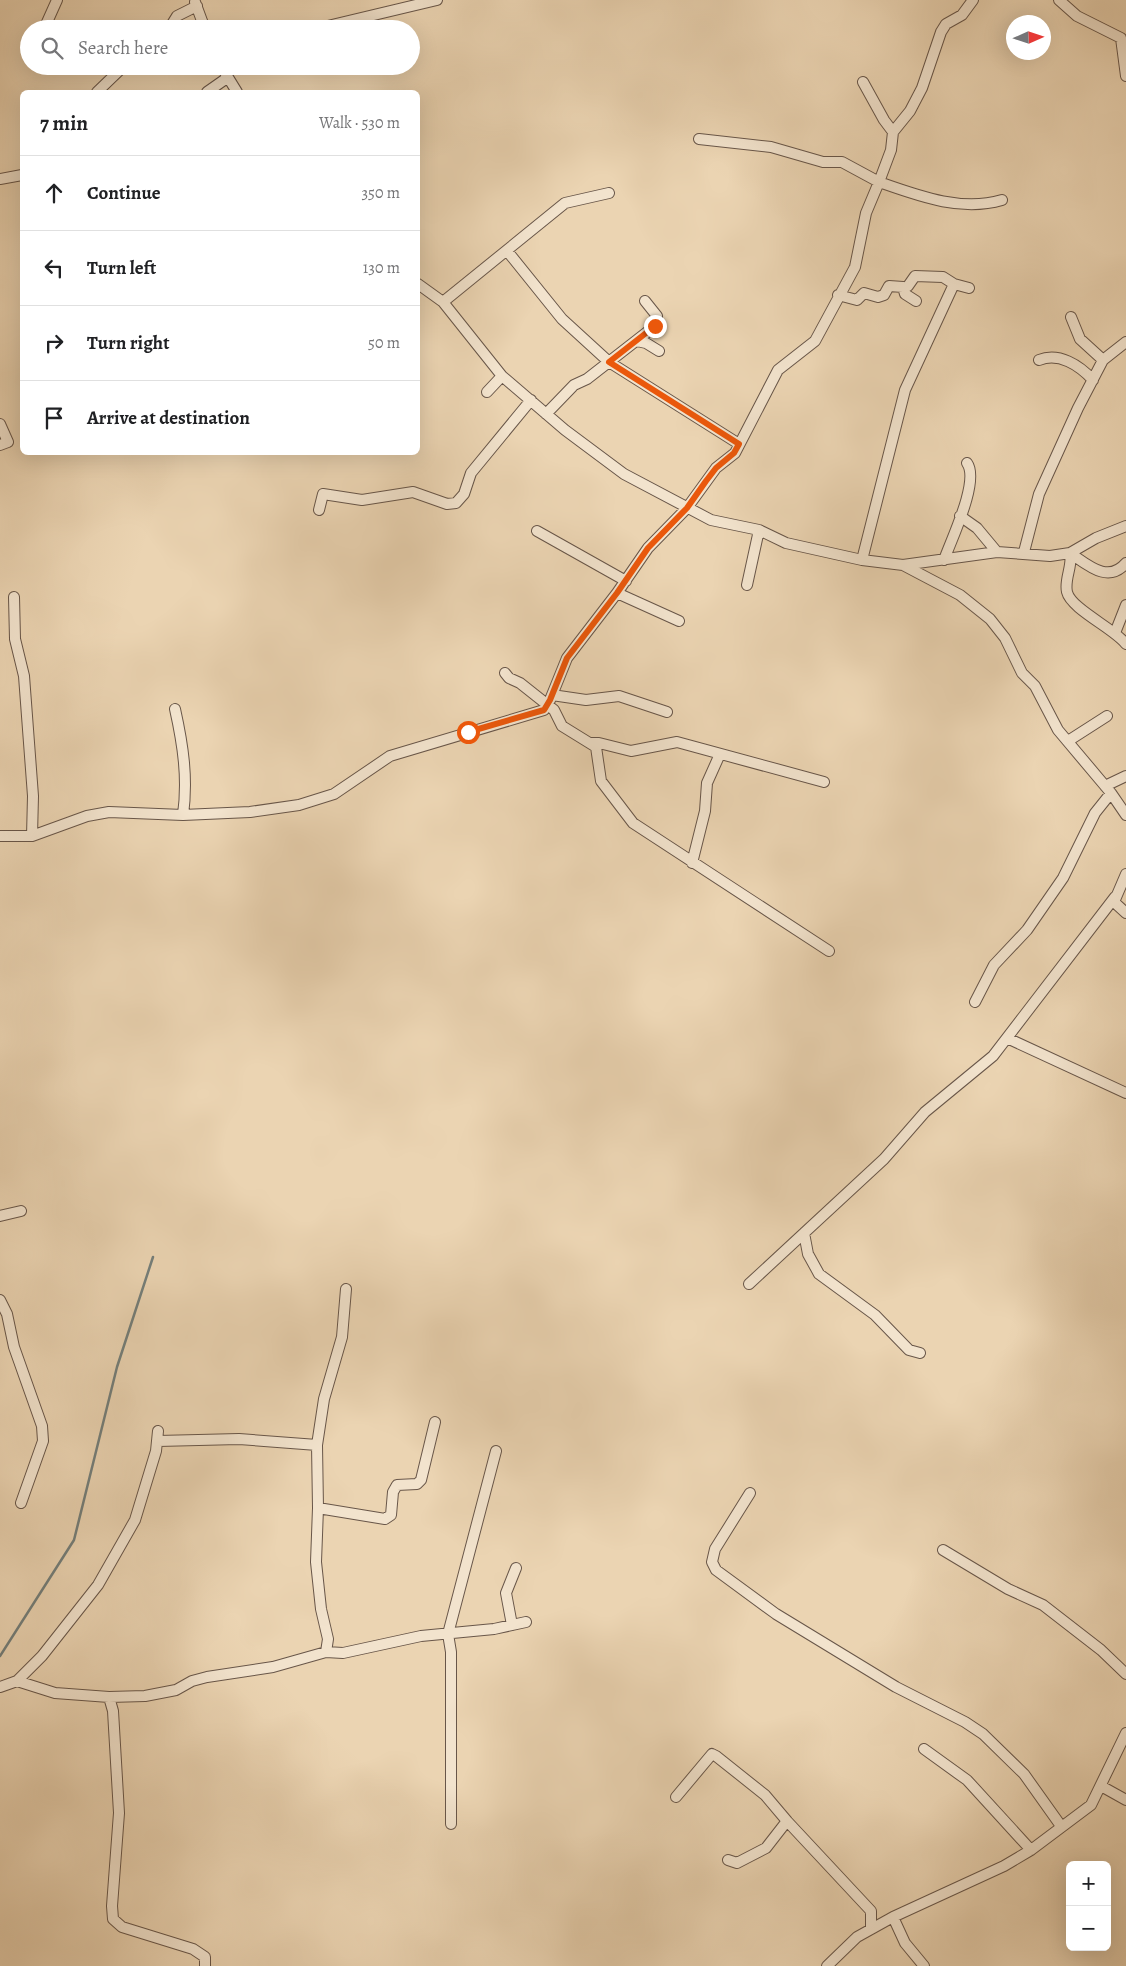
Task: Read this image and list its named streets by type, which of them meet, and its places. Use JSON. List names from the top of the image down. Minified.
{"north":"right","page":{"search":"Search here","heading":["7 min","Walk · 530 m"],"list":[["Continue","350 m"],["Turn left","130 m"],["Turn right","50 m"],"Arrive at destination"],"map_buttons":["+","−"]}}
